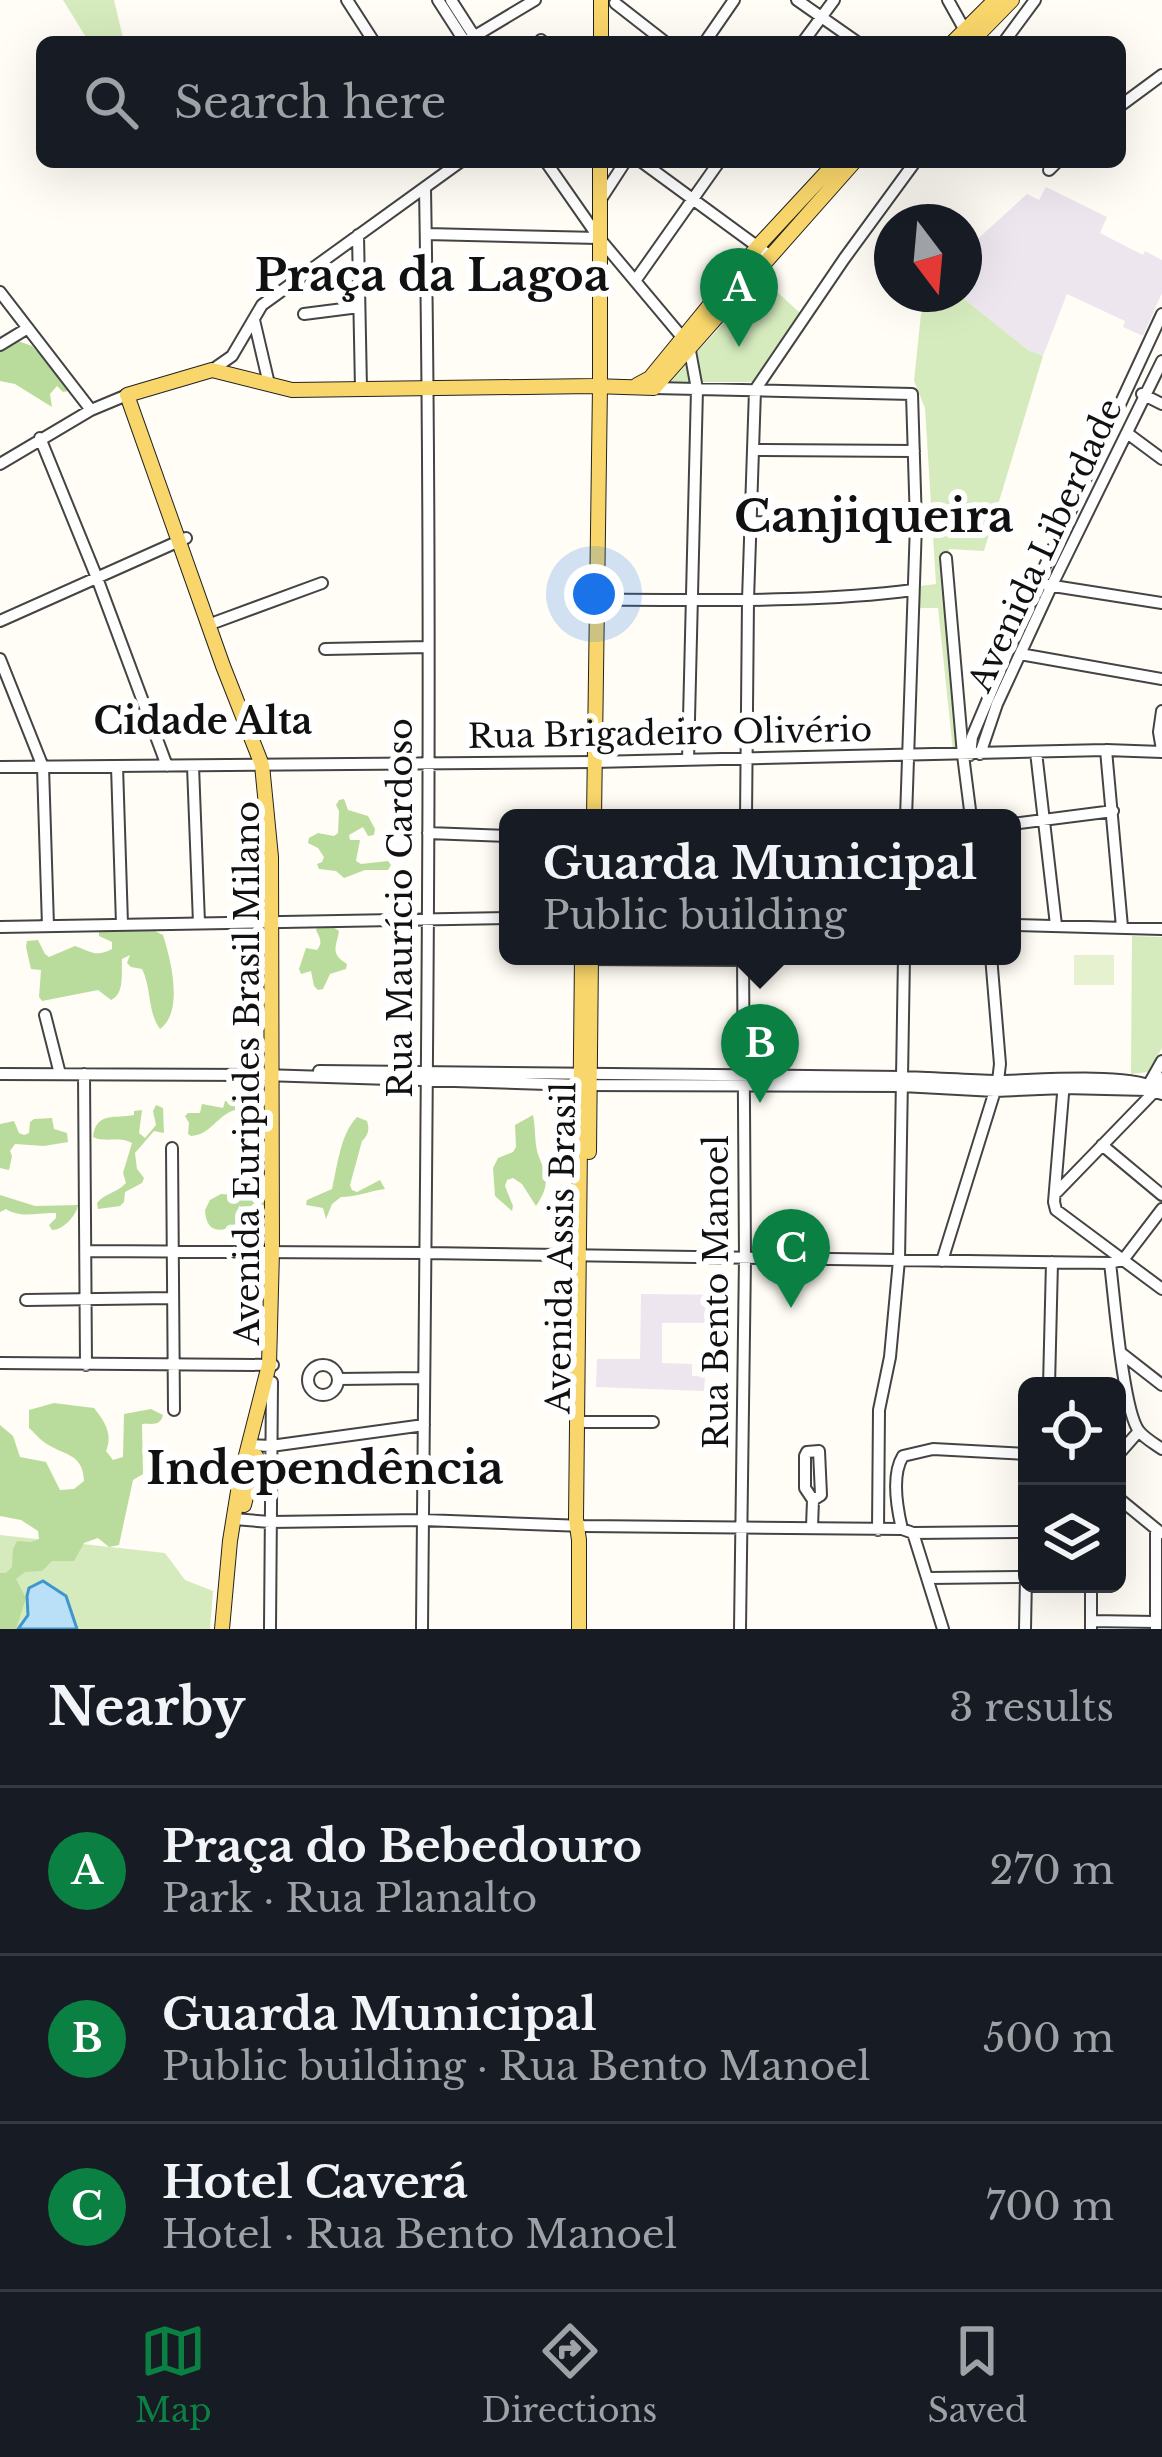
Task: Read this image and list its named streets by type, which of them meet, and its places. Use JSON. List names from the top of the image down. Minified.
{"streets":{"main road":["Avenida Euripides Brasil Milano","Avenida Assis Brasil"],"street":["Avenida Liberdade","Rua Brigadeiro Olivério","Rua Maurício Cardoso","Rua Bento Manoel"]},"crossings":[["Avenida Liberdade","Rua Brigadeiro Olivério"],["Rua Brigadeiro Olivério","Rua Maurício Cardoso"],["Rua Brigadeiro Olivério","Avenida Euripides Brasil Milano"]],"districts":["Praça da Lagoa","Canjiqueira","Cidade Alta","Independência"],"north":"bottom","page":{"search":"Search here","pins":["A","B","C"],"popup":["Guarda Municipal","Public building"],"heading":["Nearby","3 results"],"list":[{"mark":"A","name":"Praça do Bebedouro","note":"Park · Rua Planalto","value":"270 m"},{"mark":"B","name":"Guarda Municipal","note":"Public building · Rua Bento Manoel","value":"500 m"},{"mark":"C","name":"Hotel Caverá","note":"Hotel · Rua Bento Manoel","value":"700 m"}],"nav":["Map","Directions","Saved"]}}
